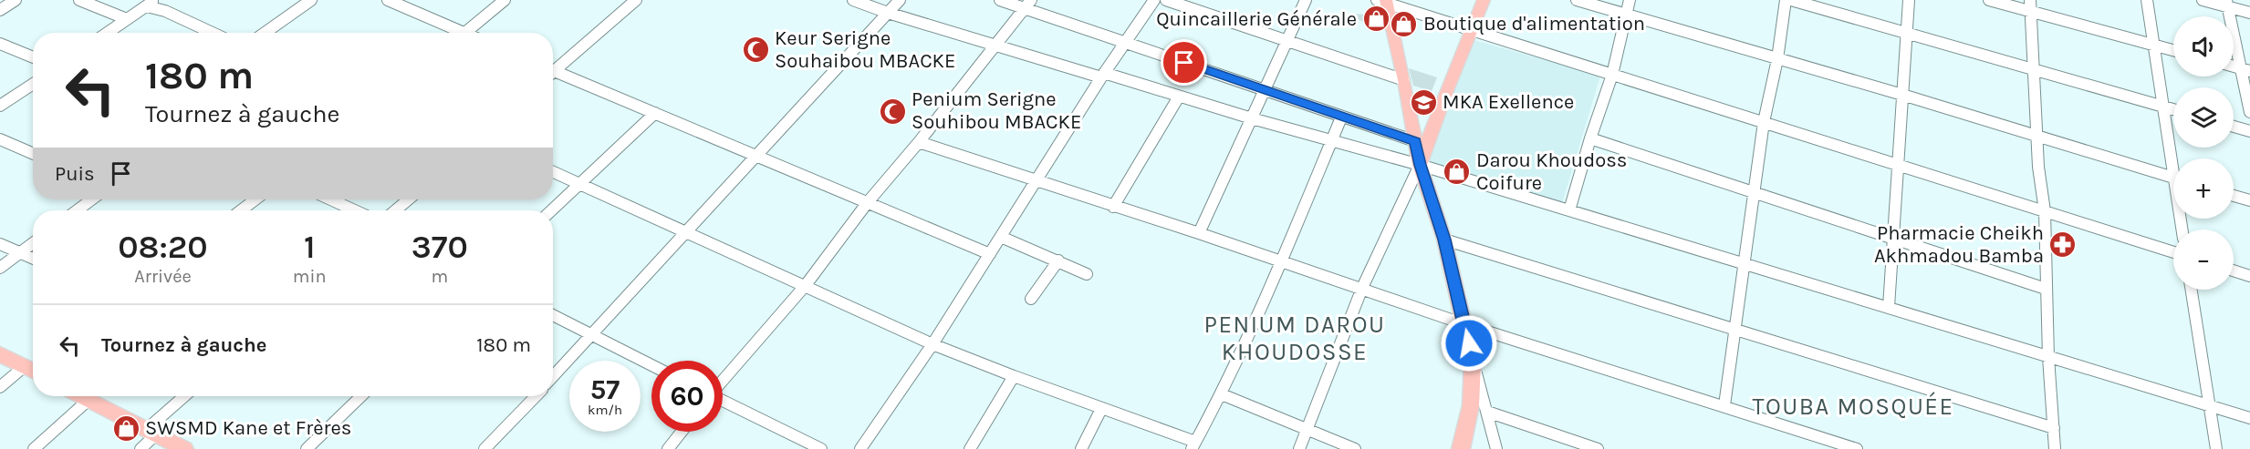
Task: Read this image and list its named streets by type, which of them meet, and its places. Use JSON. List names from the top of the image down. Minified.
{"districts":["PENIUM DAROU KHOUDOSSE","TOUBA MOSQUÉE"],"places":{"shop":["Quincaillerie Générale","Boutique d'alimentation","Darou Khoudoss Coifure","SWSMD Kane et Frères"],"mosque":["Keur Serigne Souhaibou MBACKE","Penium Serigne Souhibou MBACKE"],"school or university":["MKA Exellence"],"pharmacy":["Pharmacie Cheikh Akhmadou Bamba"]},"page":{"map_buttons":["+","−"],"turn":["180 m","Tournez à gauche"],"then":"Puis","eta":["08:20","Arrivée","1","min","370","m"],"list":[{"name":"Tournez à gauche","value":"180 m"}],"speed":"57 km/h","limit":"60"}}
